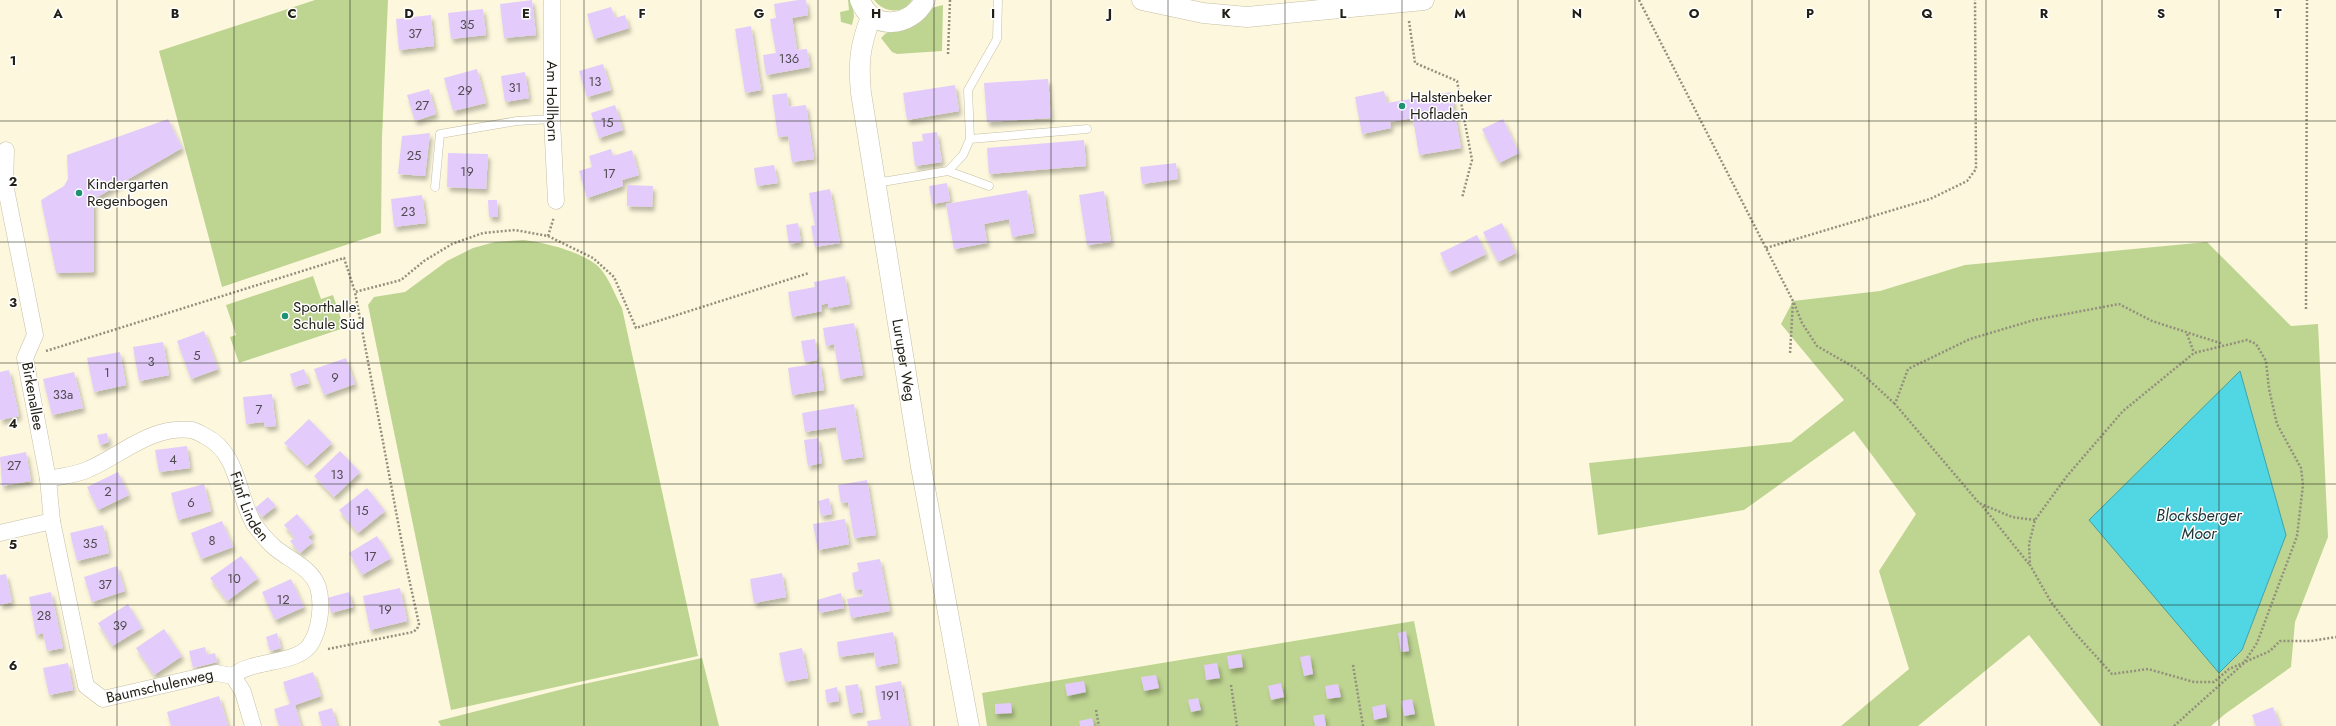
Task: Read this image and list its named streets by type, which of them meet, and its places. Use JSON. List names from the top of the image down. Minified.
{"streets":{"street":["Am Hollhorn","Luruper Weg","Birkenallee","Fünf Linden","Baumschulenweg"]},"crossings":[["Birkenallee","Fünf Linden"],["Birkenallee","Baumschulenweg"]],"water":["Blocksberger Moor"],"places":["Halstenbeker Hofladen","Kindergarten Regenbogen","Sporthalle Schule Süd"],"house_numbers":["35","37","136","13","31","29","27","15","25","19","17","23","5","3","1","9","33a","7","4","27","13","2","6","15","8","35","17","10","37","12","19","28","39","191"],"grid":{"columns":["A","B","C","D","E","F","G","H","I","J","K","L","M","N","O","P","Q","R","S","T"],"rows":["1","2","3","4","5","6"]}}
